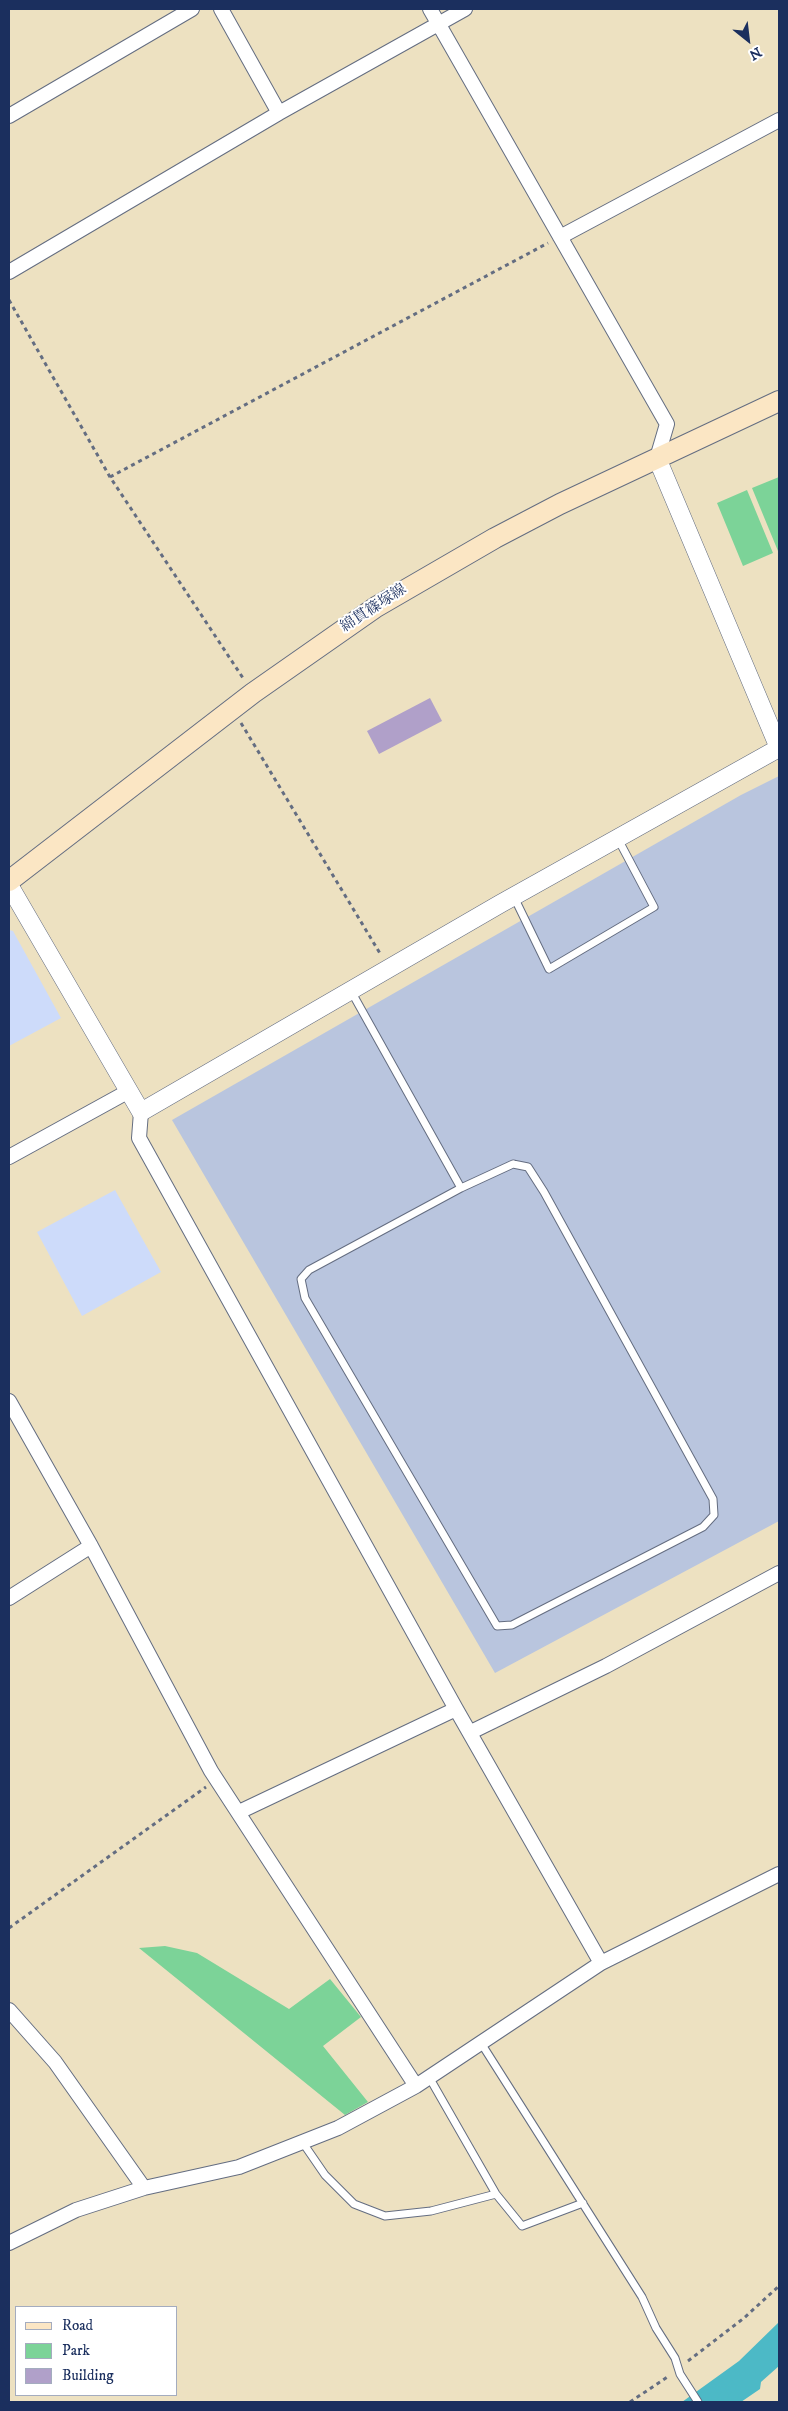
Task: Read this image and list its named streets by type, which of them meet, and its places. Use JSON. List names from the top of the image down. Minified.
{"streets":{"main road":["綿貫篠塚線"]},"legend":["Road","Park","Building"],"north":"bottom right"}
